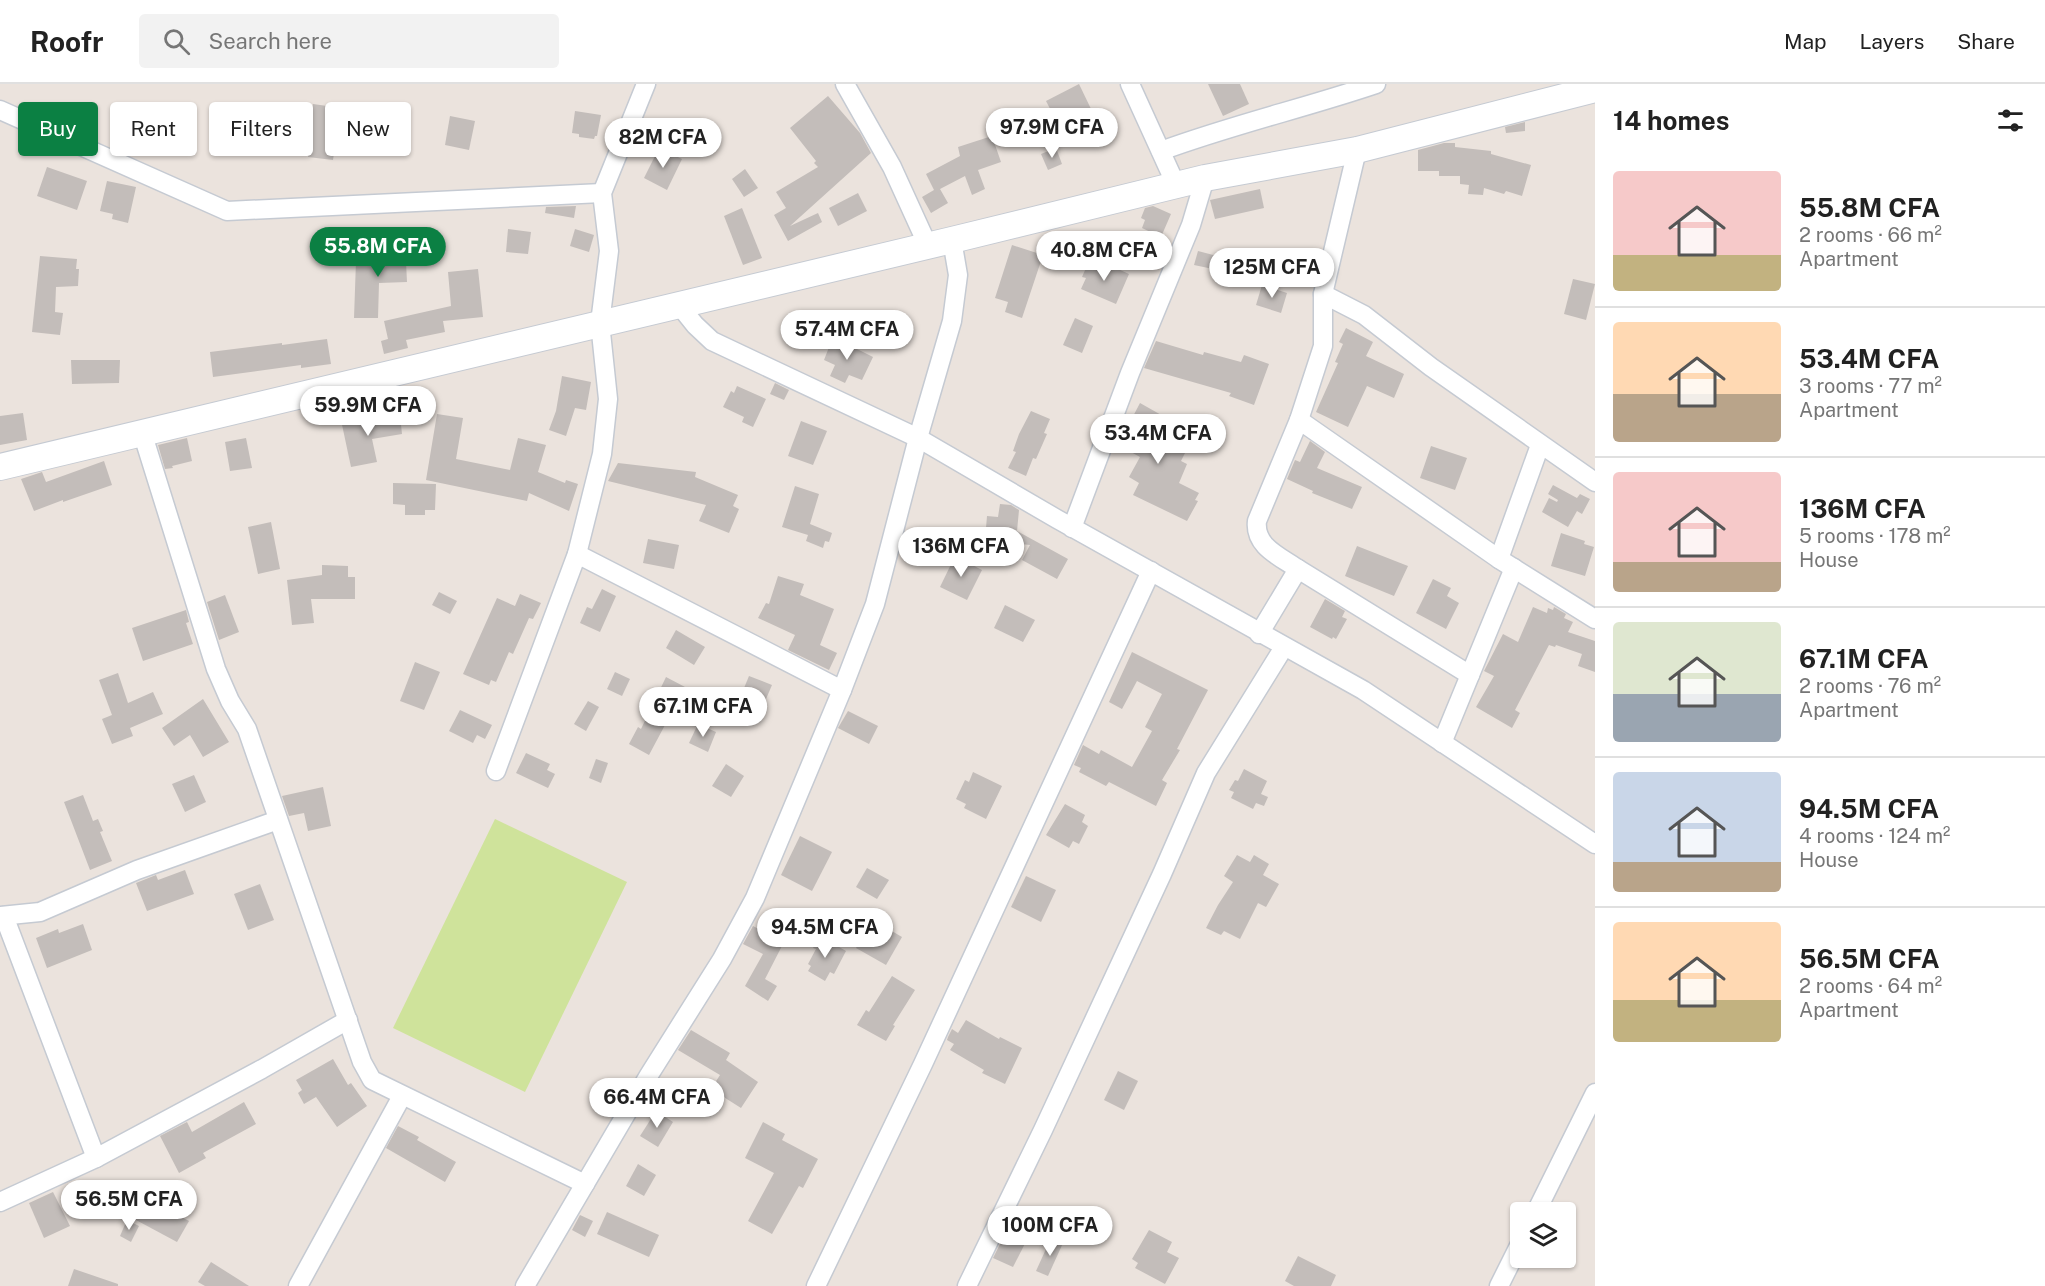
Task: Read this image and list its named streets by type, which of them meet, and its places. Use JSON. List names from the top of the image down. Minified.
{"page":{"header":"Roofr","search":"Search here","nav":["Map","Layers","Share"],"heading":"14 homes","chip":["Buy","Rent","Filters","New"],"price":["97.9M CFA","82M CFA","55.8M CFA","40.8M CFA","125M CFA","57.4M CFA","59.9M CFA","53.4M CFA","136M CFA","67.1M CFA","94.5M CFA","66.4M CFA","56.5M CFA","100M CFA"],"list":[{"name":"55.8M CFA","note":"2 rooms · 66 m² · Apartment"},{"name":"53.4M CFA","note":"3 rooms · 77 m² · Apartment"},{"name":"136M CFA","note":"5 rooms · 178 m² · House"},{"name":"67.1M CFA","note":"2 rooms · 76 m² · Apartment"},{"name":"94.5M CFA","note":"4 rooms · 124 m² · House"},{"name":"56.5M CFA","note":"2 rooms · 64 m² · Apartment"}]}}
